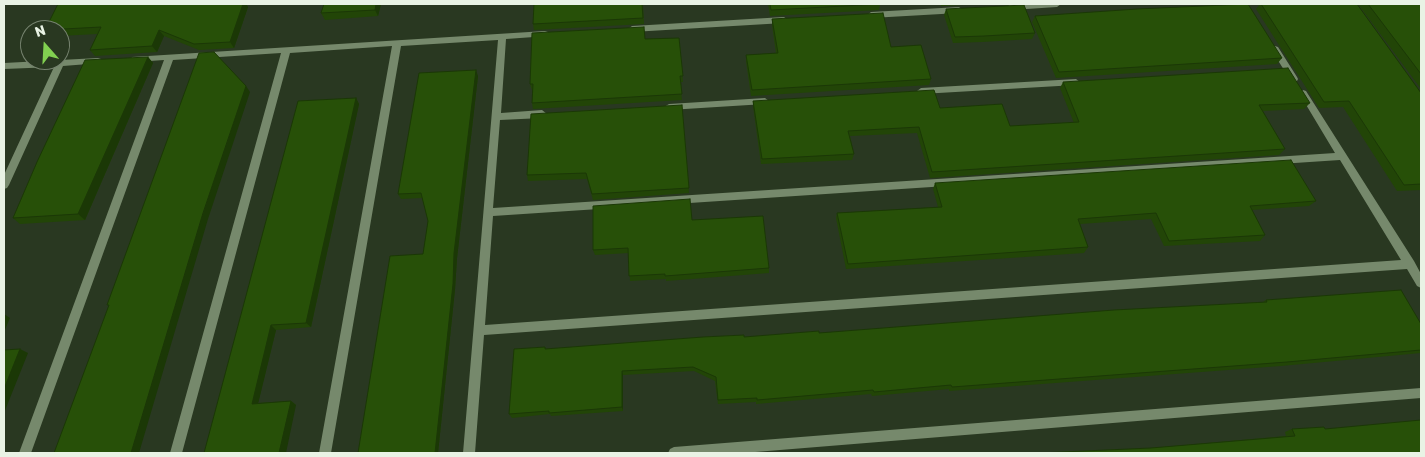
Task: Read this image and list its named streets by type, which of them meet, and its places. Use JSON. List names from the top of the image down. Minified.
{"north":"top"}
